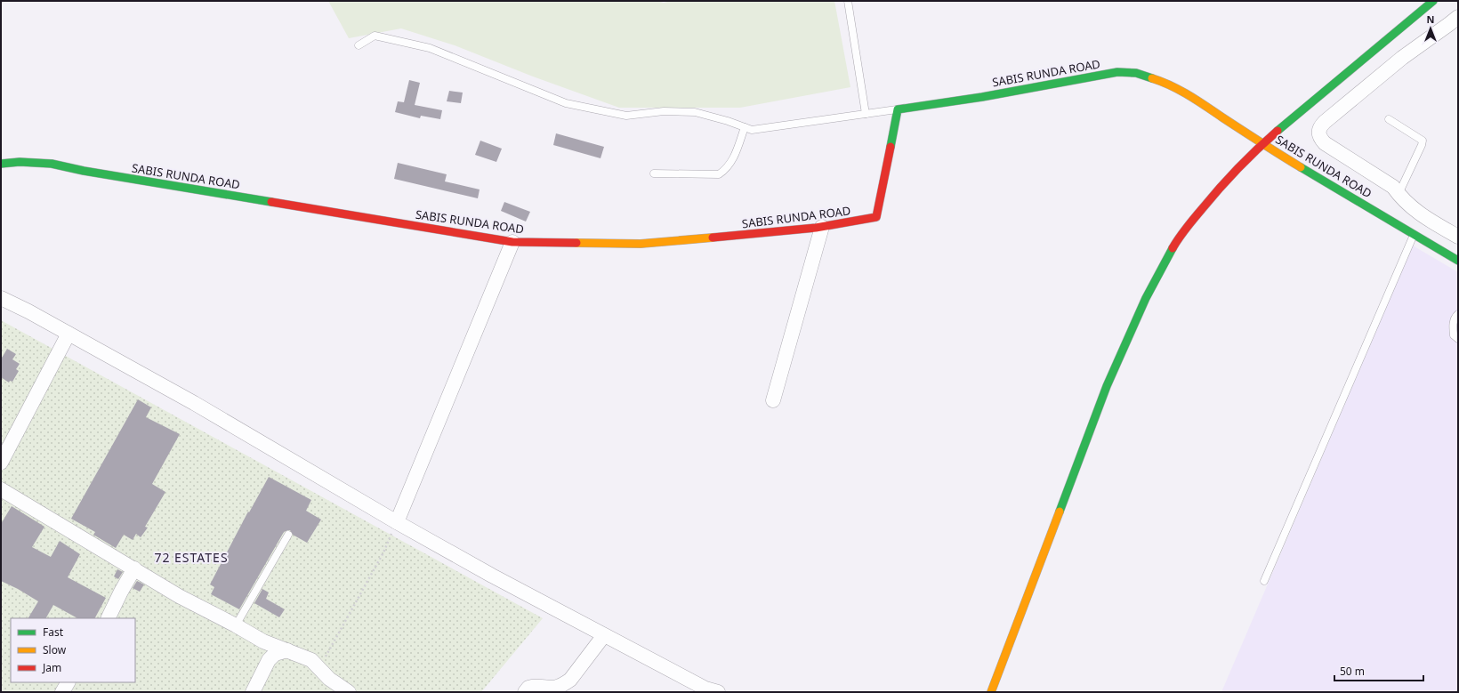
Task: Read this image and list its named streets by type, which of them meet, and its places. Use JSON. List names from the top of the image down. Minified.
{"streets":{"street":["SABIS RUNDA ROAD"]},"districts":["72 ESTATES"],"legend":["Fast","Slow","Jam"],"scale_bar":"50 m","north":"top"}
